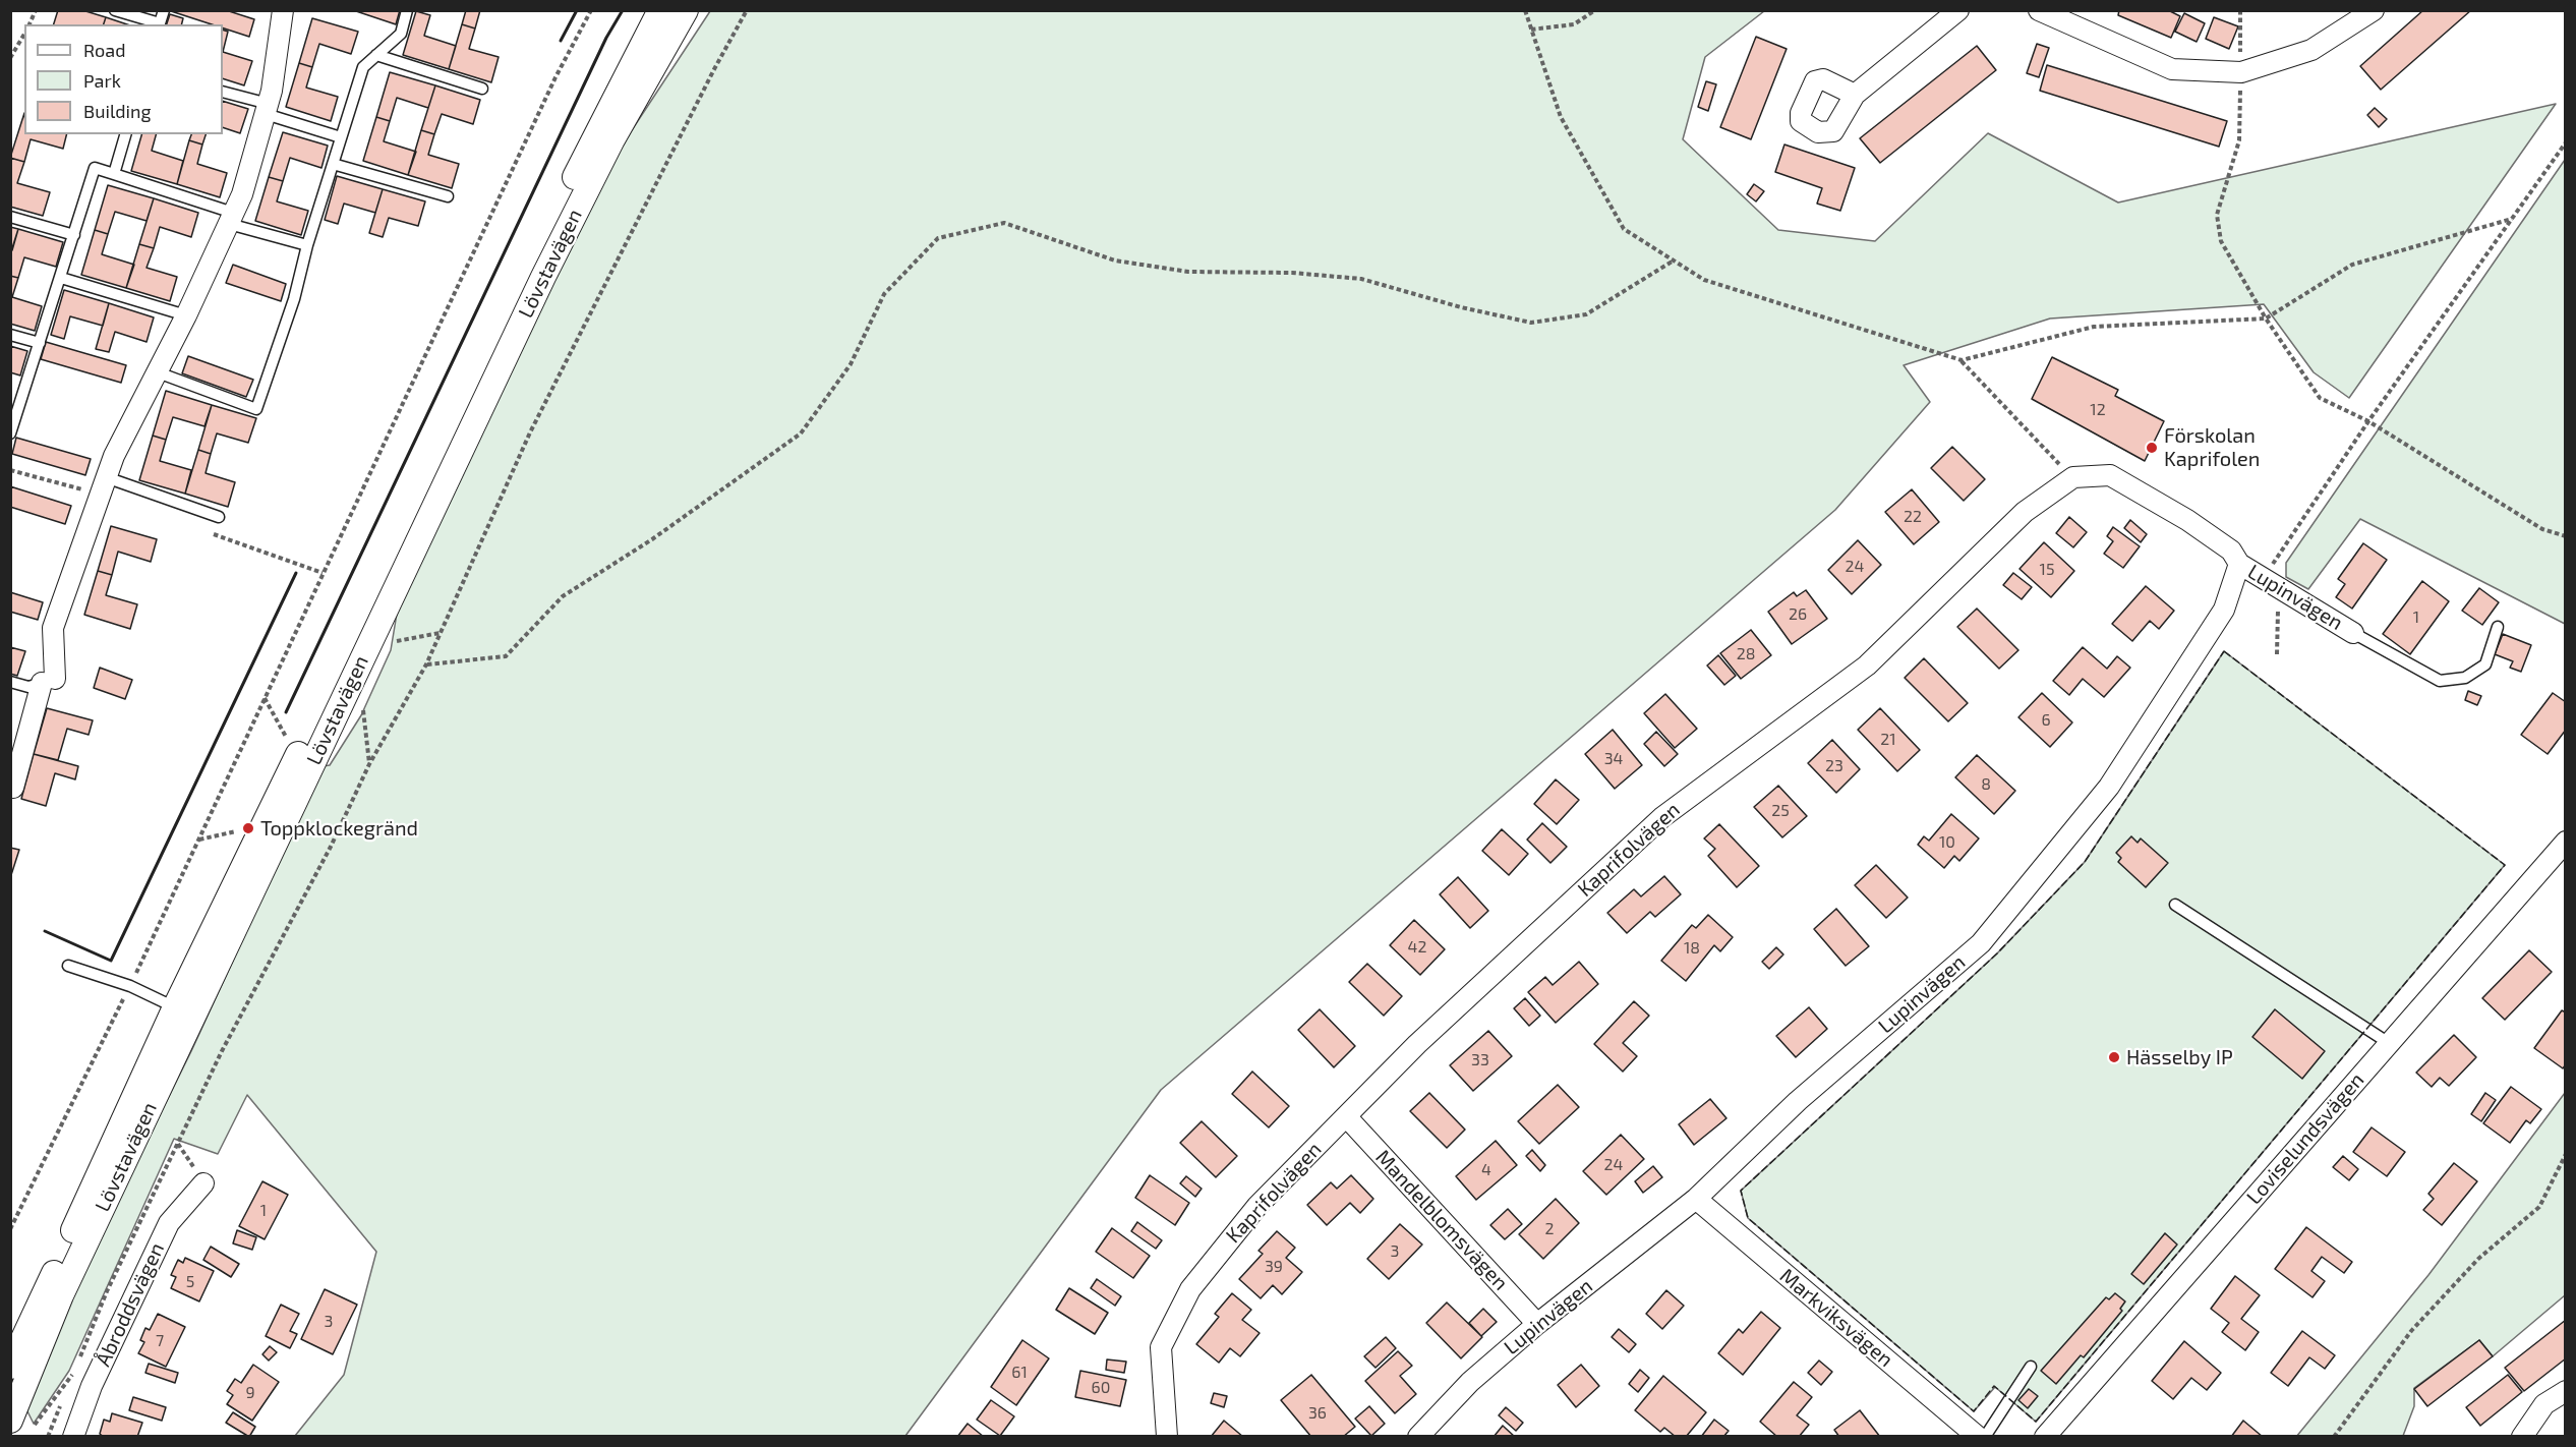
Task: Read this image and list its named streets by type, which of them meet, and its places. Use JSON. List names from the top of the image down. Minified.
{"streets":{"street":["Lövstavägen","Lupinvägen","Kaprifolvägen","Loviselundsvägen","Mandelblomsvägen","Åbroddsvägen","Markviksvägen"]},"crossings":[["Lupinvägen","Mandelblomsvägen"],["Lupinvägen","Markviksvägen"],["Kaprifolvägen","Mandelblomsvägen"]],"places":["Förskolan Kaprifolen","Toppklockegränd","Hässelby IP"],"house_numbers":["12","22","24","15","26","1","28","6","21","34","23","8","25","10","42","18","33","24","4","1","2","3","39","5","3","7","61","60","9","36"],"legend":["Road","Park","Building"]}
